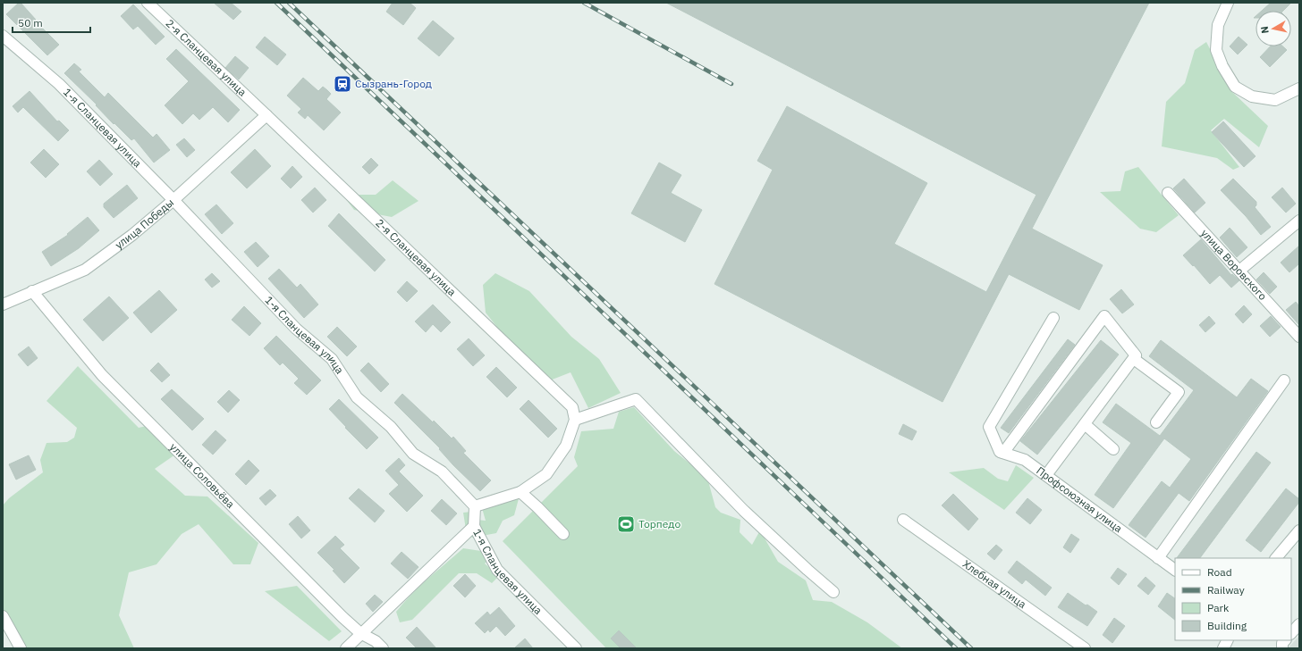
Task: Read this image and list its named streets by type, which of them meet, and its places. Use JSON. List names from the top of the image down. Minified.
{"streets":{"street":["2-я Сланцевая улица","1-я Сланцевая улица","улица Победы","улица Воровского","улица Соловьёва","Профсоюзная улица","Хлебная улица"]},"crossings":[["2-я Сланцевая улица","улица Победы"],["1-я Сланцевая улица","улица Победы"],["улица Победы","улица Соловьёва"]],"places":{"station":["Сызрань-Город"],"sports":["Торпедо"]},"legend":["Road","Railway","Park","Building"],"scale_bar":"50 m","north":"left"}
